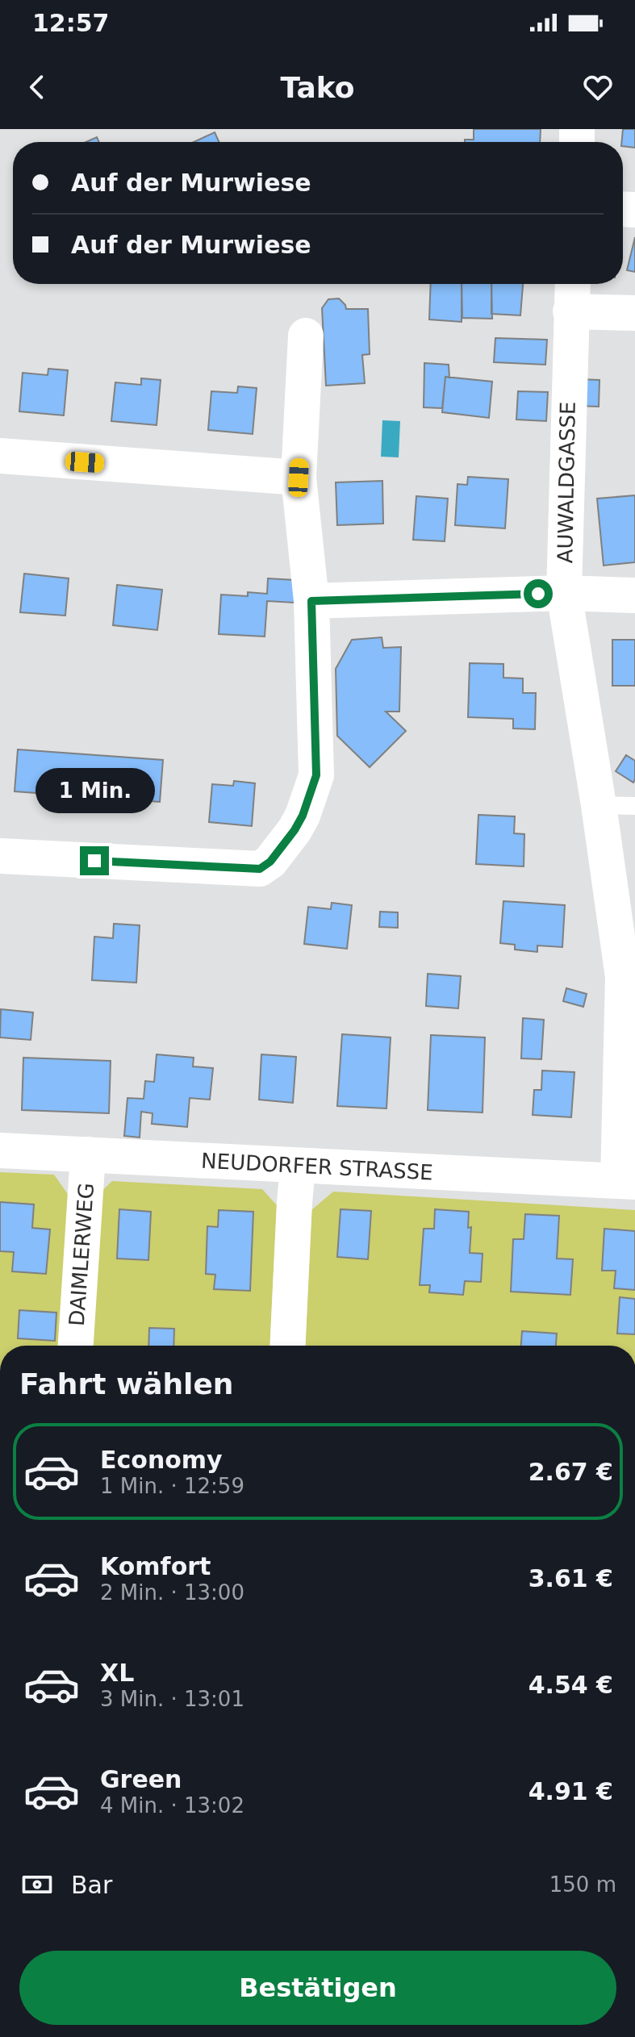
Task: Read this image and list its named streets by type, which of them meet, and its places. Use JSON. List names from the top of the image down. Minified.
{"streets":{"street":["AUWALDGASSE","NEUDORFER STRASSE","DAIMLERWEG"]},"crossings":[["AUWALDGASSE","NEUDORFER STRASSE"],["NEUDORFER STRASSE","DAIMLERWEG"]],"page":{"status":"12:57","header":"Tako","banner":["Auf der Murwiese","Auf der Murwiese"],"bubble":"1 Min.","heading":"Fahrt wählen","list":[{"name":"Economy","note":"1 Min. · 12:59","value":"2.67 €"},{"name":"Komfort","note":"2 Min. · 13:00","value":"3.61 €"},{"name":"XL","note":"3 Min. · 13:01","value":"4.54 €"},{"name":"Green","note":"4 Min. · 13:02","value":"4.91 €"}],"pay":["Bar","150 m"],"buttons":"Bestätigen"}}
